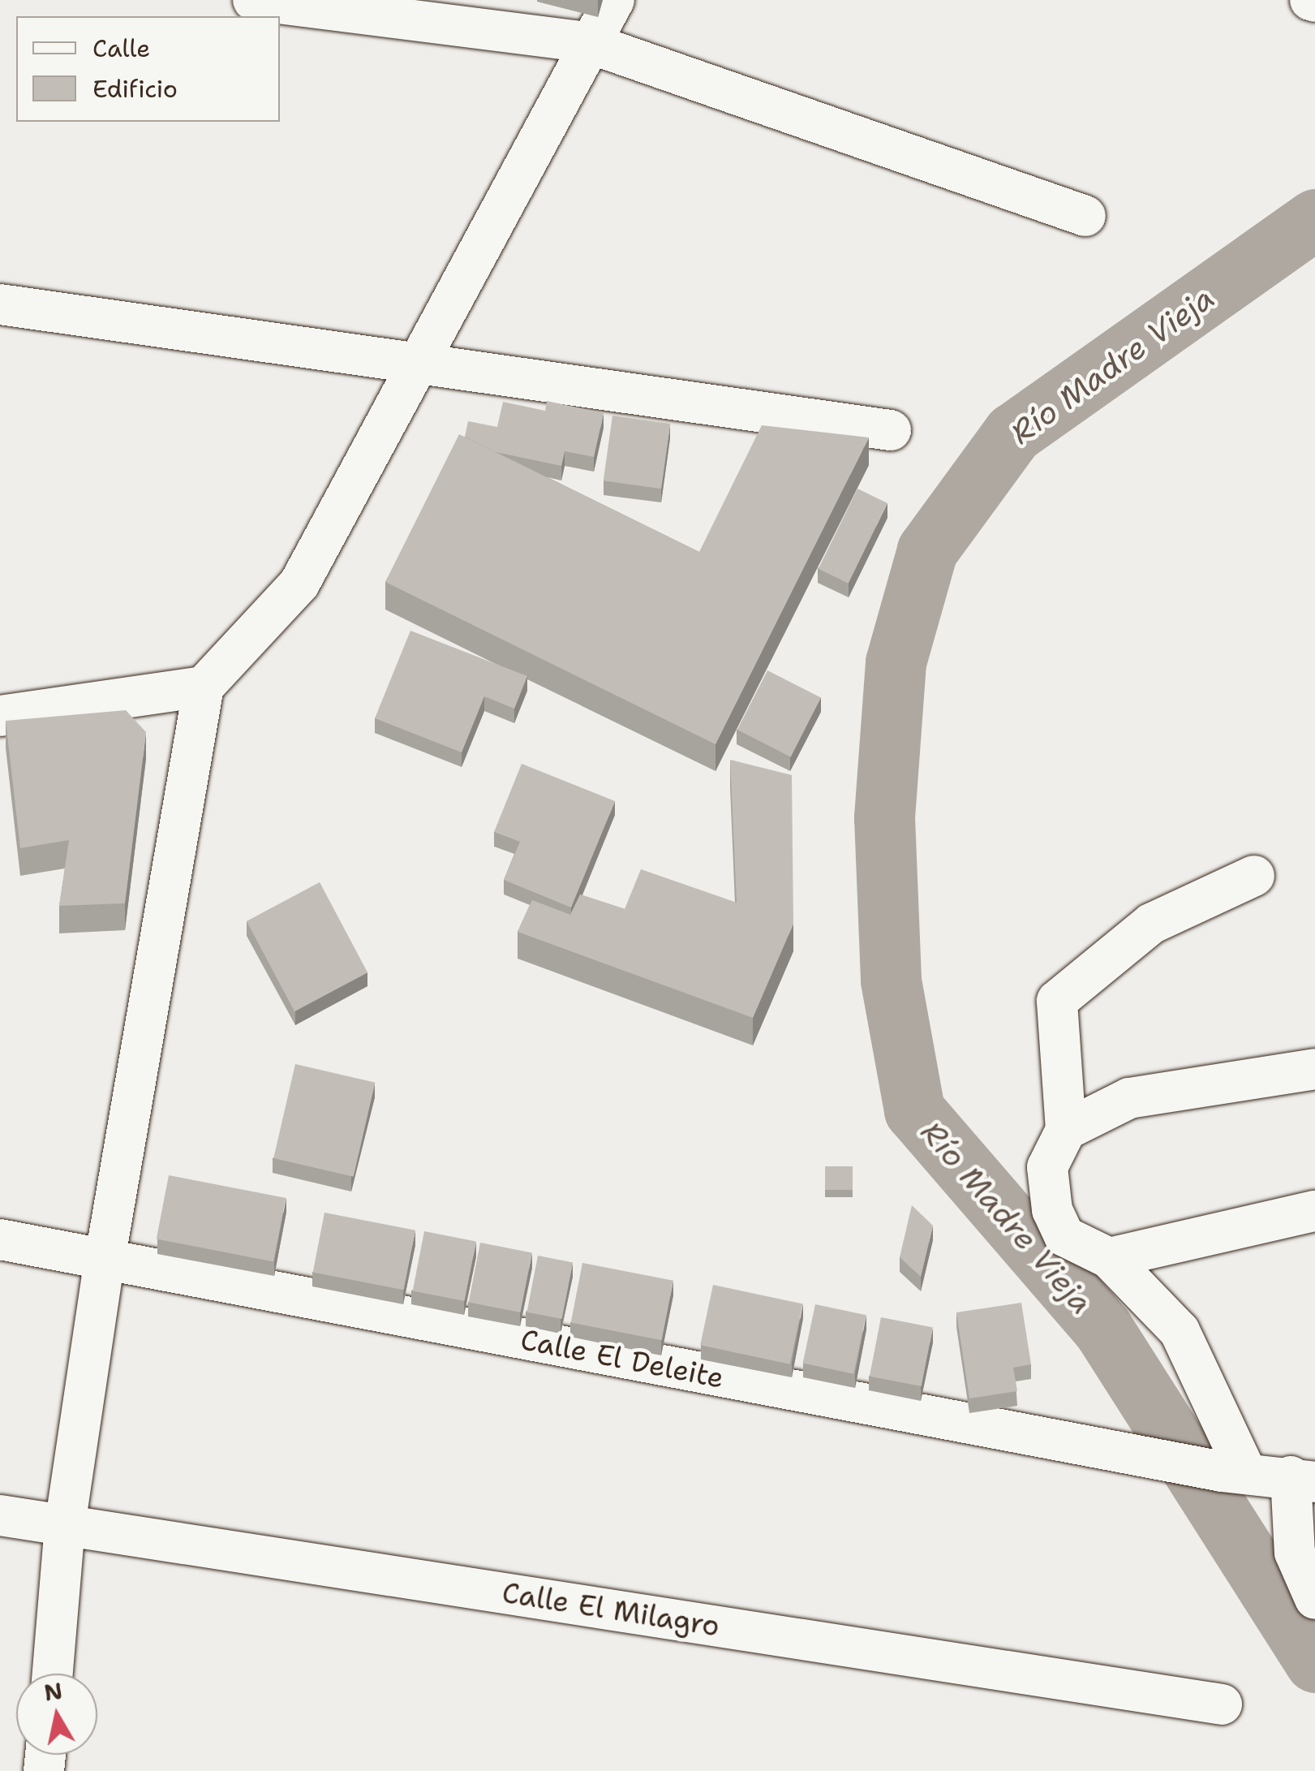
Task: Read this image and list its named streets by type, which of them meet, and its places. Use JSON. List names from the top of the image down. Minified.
{"streets":{"street":["Calle El Deleite","Calle El Milagro"]},"water":["Río Madre Vieja"],"legend":["Calle","Edificio"],"north":"top"}
